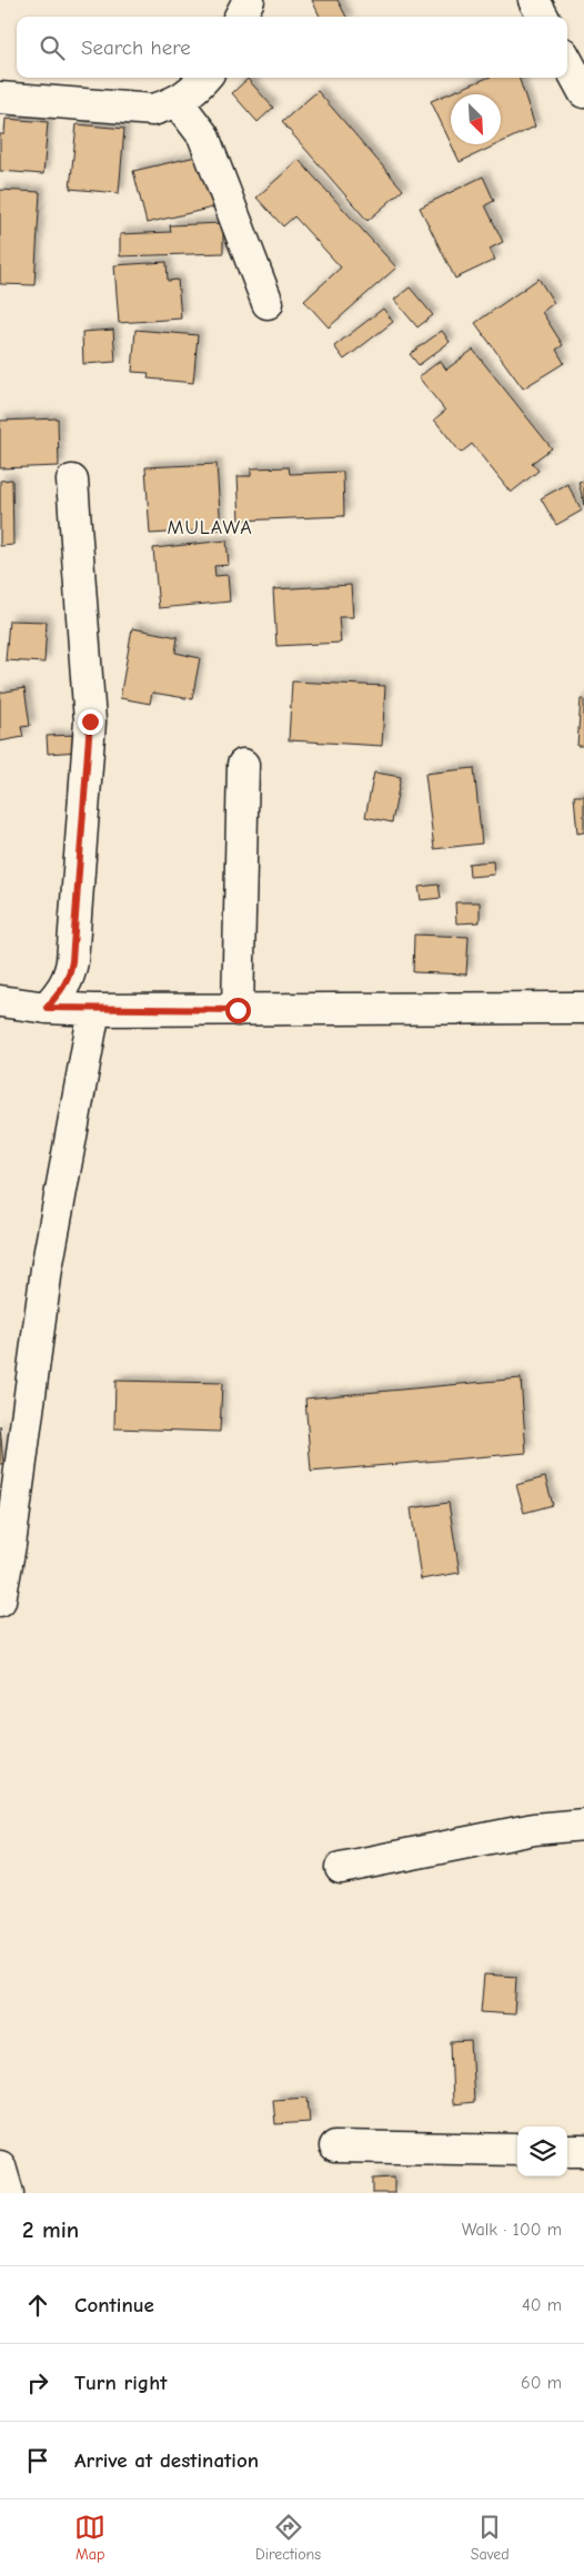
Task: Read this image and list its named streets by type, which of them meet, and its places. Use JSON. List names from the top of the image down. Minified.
{"districts":["MULAWA"],"north":"bottom right","page":{"search":"Search here","heading":["2 min","Walk · 100 m"],"list":[["Continue","40 m"],["Turn right","60 m"],"Arrive at destination"],"nav":["Map","Directions","Saved"]}}
